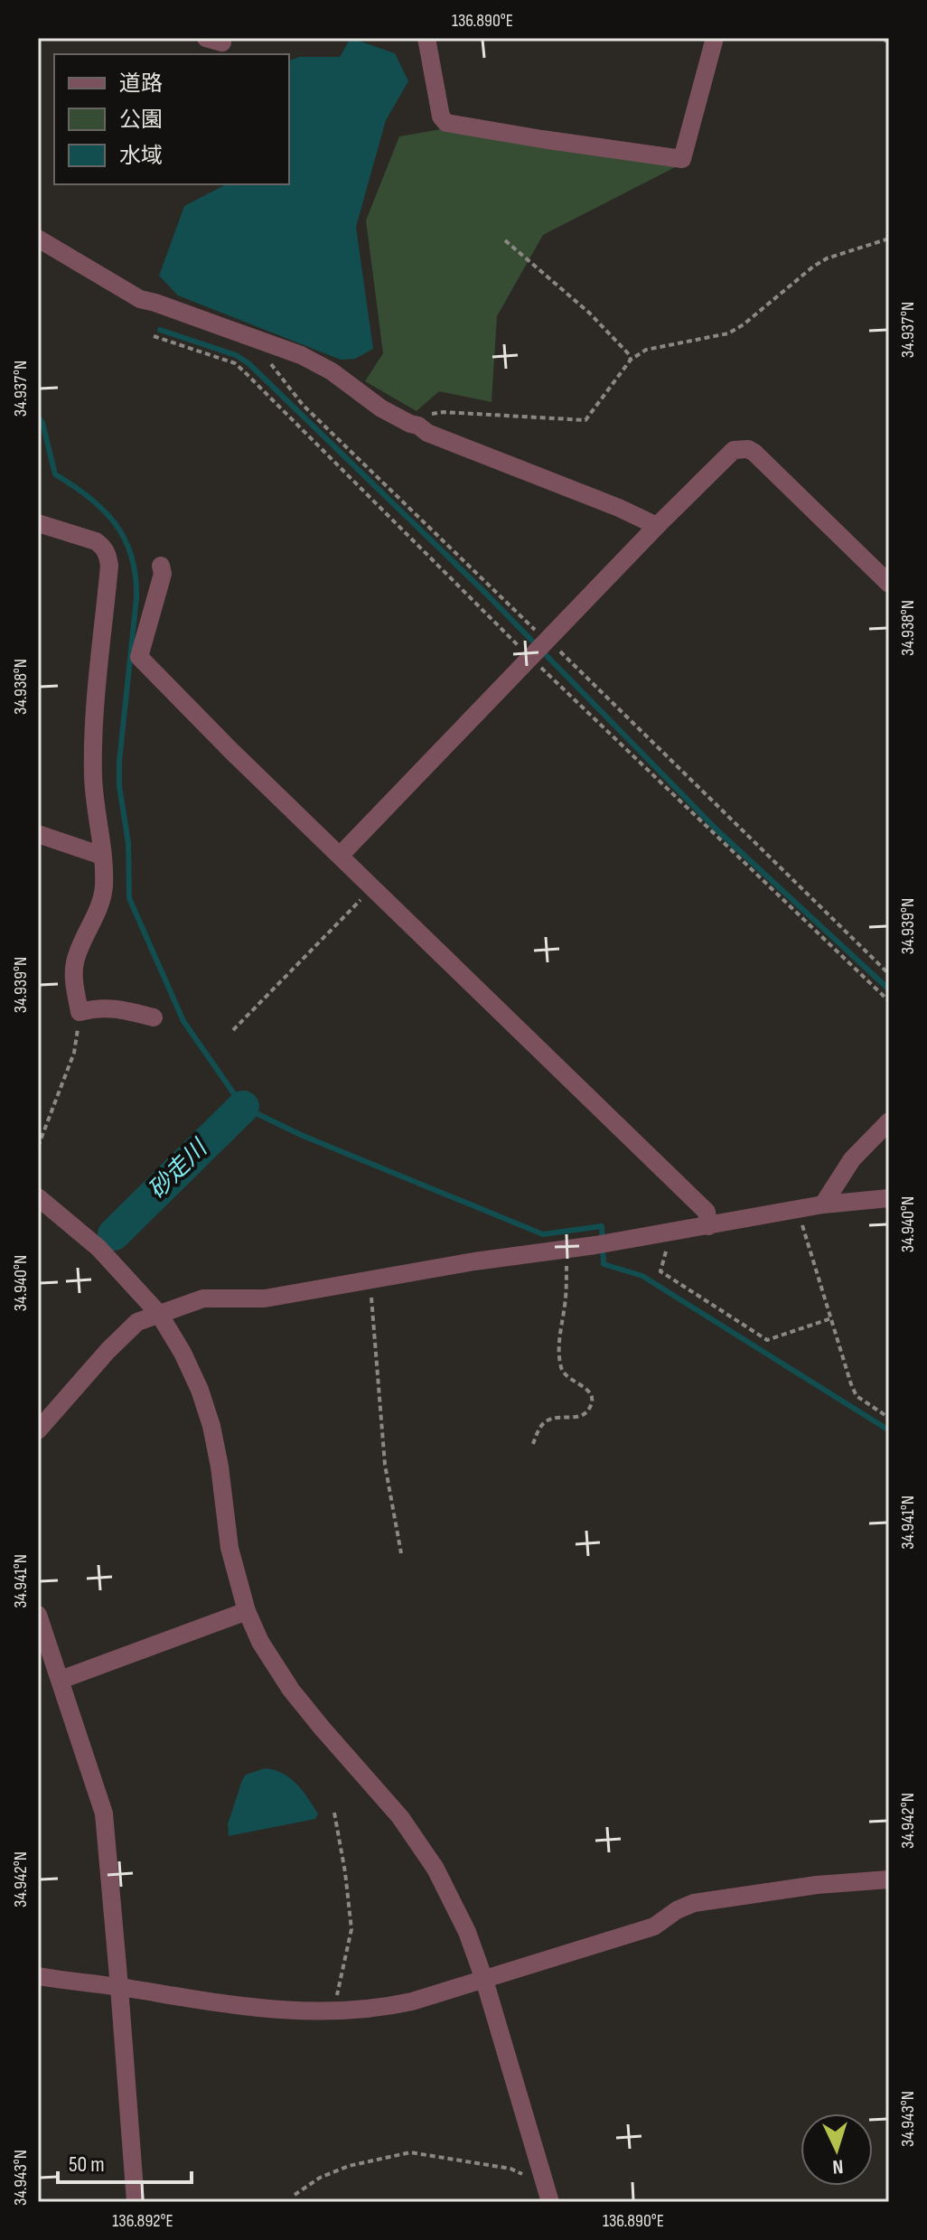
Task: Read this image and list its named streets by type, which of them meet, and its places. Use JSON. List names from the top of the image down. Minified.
{"water":["砂走川"],"legend":["道路","公園","水域"],"scale_bar":"50 m","north":"bottom","coordinates":["136.890°E","34.937°N","34.938°N","34.939°N","34.940°N","34.941°N","34.942°N","34.943°N","136.892°E"]}
